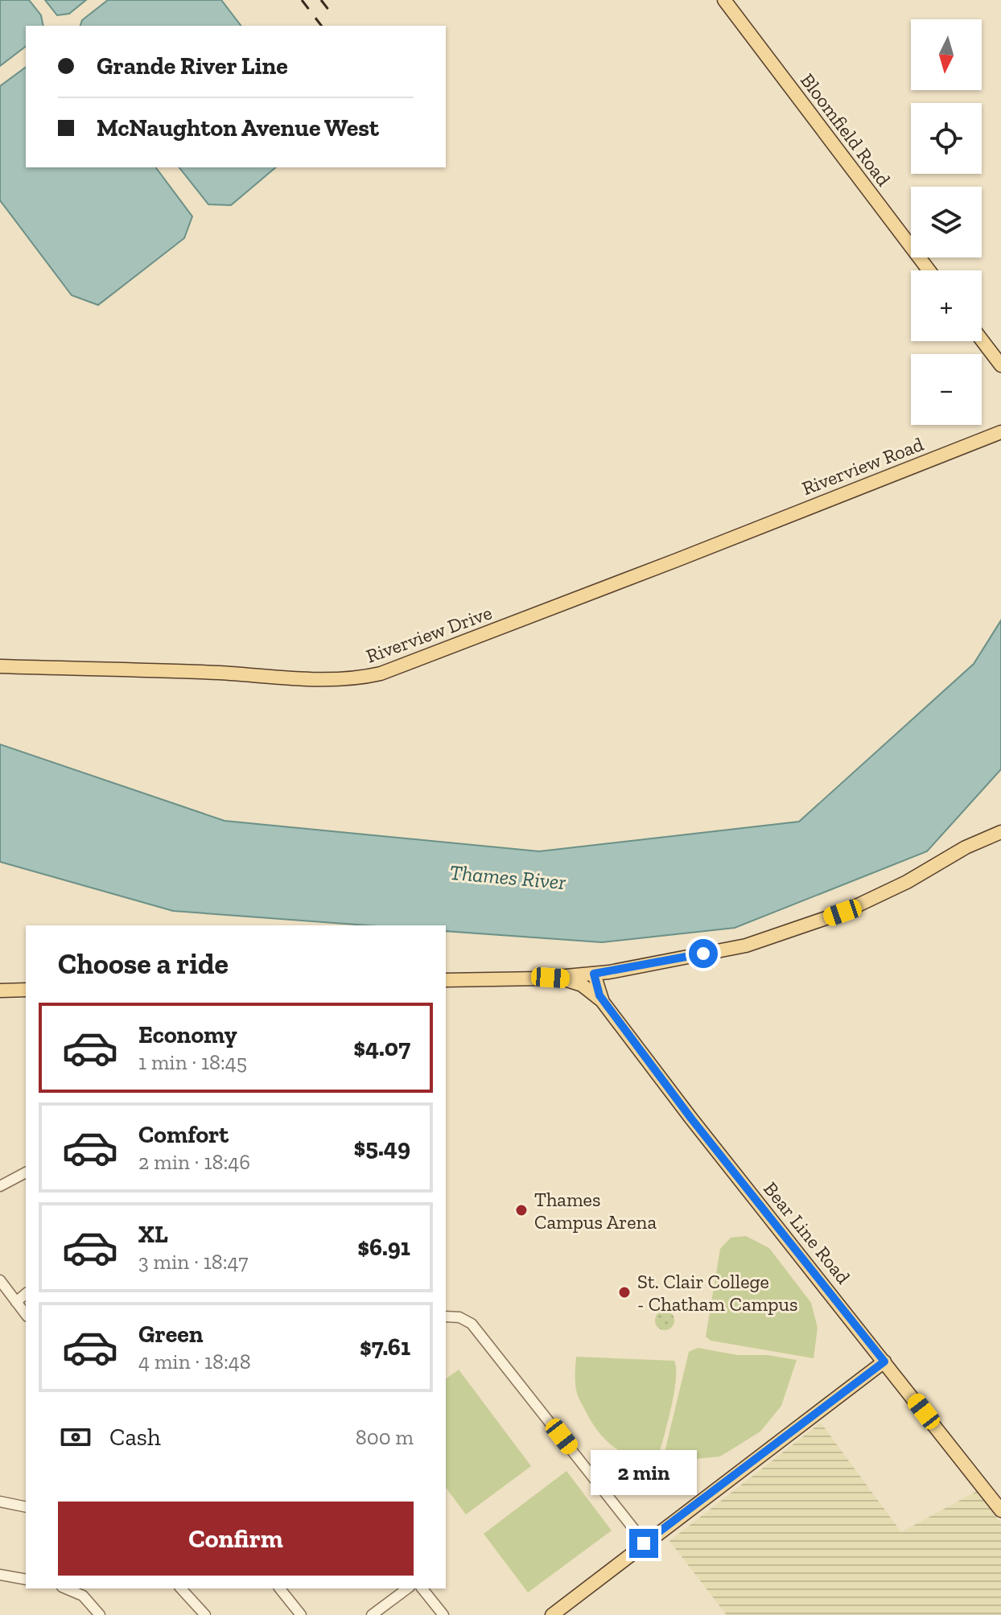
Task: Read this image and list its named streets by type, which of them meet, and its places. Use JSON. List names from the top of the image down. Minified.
{"streets":{"main road":["Bloomfield Road","Riverview Road","Riverview Drive","Bear Line Road"]},"crossings":[["Riverview Road","Riverview Drive"]],"water":["Thames River"],"places":["Thames Campus Arena","St. Clair College - Chatham Campus"],"north":"bottom","page":{"map_buttons":["+","−"],"banner":["Grande River Line","McNaughton Avenue West"],"heading":"Choose a ride","list":[{"name":"Economy","note":"1 min · 18:45","value":"$4.07"},{"name":"Comfort","note":"2 min · 18:46","value":"$5.49"},{"name":"XL","note":"3 min · 18:47","value":"$6.91"},{"name":"Green","note":"4 min · 18:48","value":"$7.61"}],"pay":["Cash","800 m"],"bubble":"2 min","buttons":"Confirm"}}
